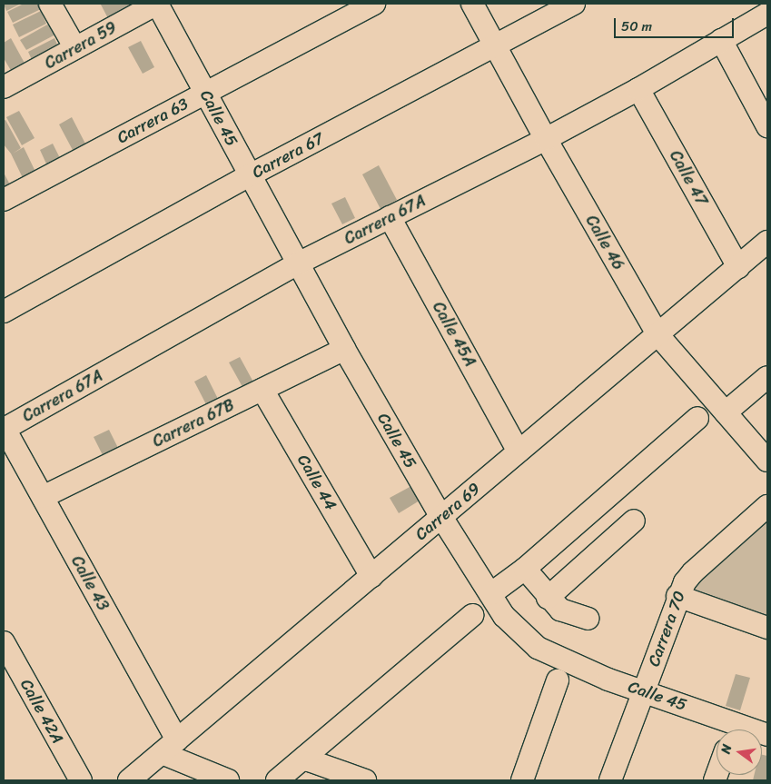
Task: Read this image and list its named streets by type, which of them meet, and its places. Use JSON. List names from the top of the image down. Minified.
{"streets":{"street":["Carrera 59","Calle 45","Carrera 63","Carrera 67","Calle 47","Carrera 67A","Calle 46","Calle 45A","Carrera 67B","Calle 44","Carrera 69","Calle 43","Carrera 70","Calle 42A"]},"crossings":[["Carrera 59","Calle 45"],["Calle 45","Carrera 63"],["Calle 45","Carrera 67"],["Calle 45","Carrera 67A"],["Calle 45","Carrera 67B"],["Calle 45","Carrera 69"],["Calle 45","Carrera 70"],["Carrera 67","Calle 46"],["Calle 47","Carrera 67A"],["Calle 47","Carrera 69"],["Carrera 67A","Calle 46"],["Carrera 67A","Calle 45A"],["Carrera 67A","Calle 43"],["Calle 46","Carrera 69"],["Calle 45A","Carrera 69"],["Carrera 67B","Calle 44"],["Carrera 67B","Calle 43"],["Calle 44","Carrera 69"],["Carrera 69","Calle 43"]],"scale_bar":"50 m","north":"left"}
